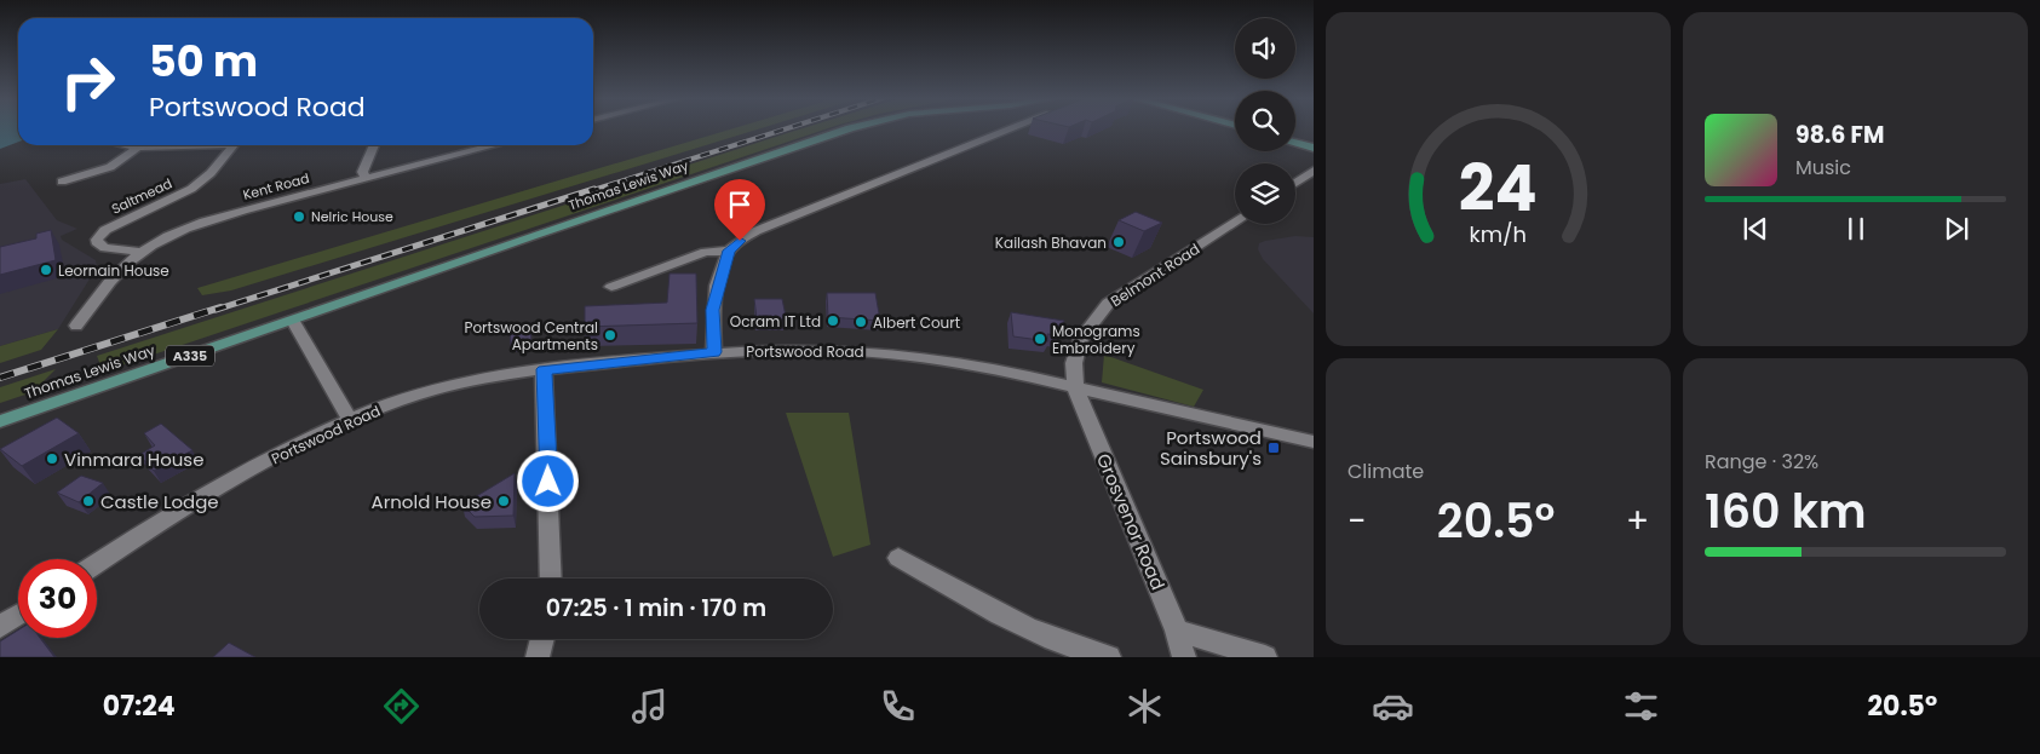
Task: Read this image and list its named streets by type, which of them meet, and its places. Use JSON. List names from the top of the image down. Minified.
{"streets":{"main road":["Thomas Lewis Way","A335"],"street":["Kent Road","Saltmead","Belmont Road","Portswood Road","Grosvenor Road"]},"crossings":[["Kent Road","Saltmead"],["Belmont Road","Portswood Road"],["Belmont Road","Grosvenor Road"],["Portswood Road","Grosvenor Road"]],"places":{"other":["Nelric House","Kailash Bhavan","Leornain House","Ocram IT Ltd","Albert Court","Portswood Central Apartments","Monograms Embroidery","Vinmara House","Castle Lodge","Arnold House"],"transit":["Portswood Sainsbury's"]},"page":{"turn":["50 m","Portswood Road"],"song":["98.6 FM","Music"],"tile":["Climate",["Range · 32%","160 km"]],"heat":["−","20.5°","+"],"limit":"30","trip":"07:25 · 1 min · 170 m","tabs":["07:24","20.5°"],"gauge":["24","km/h"]}}
